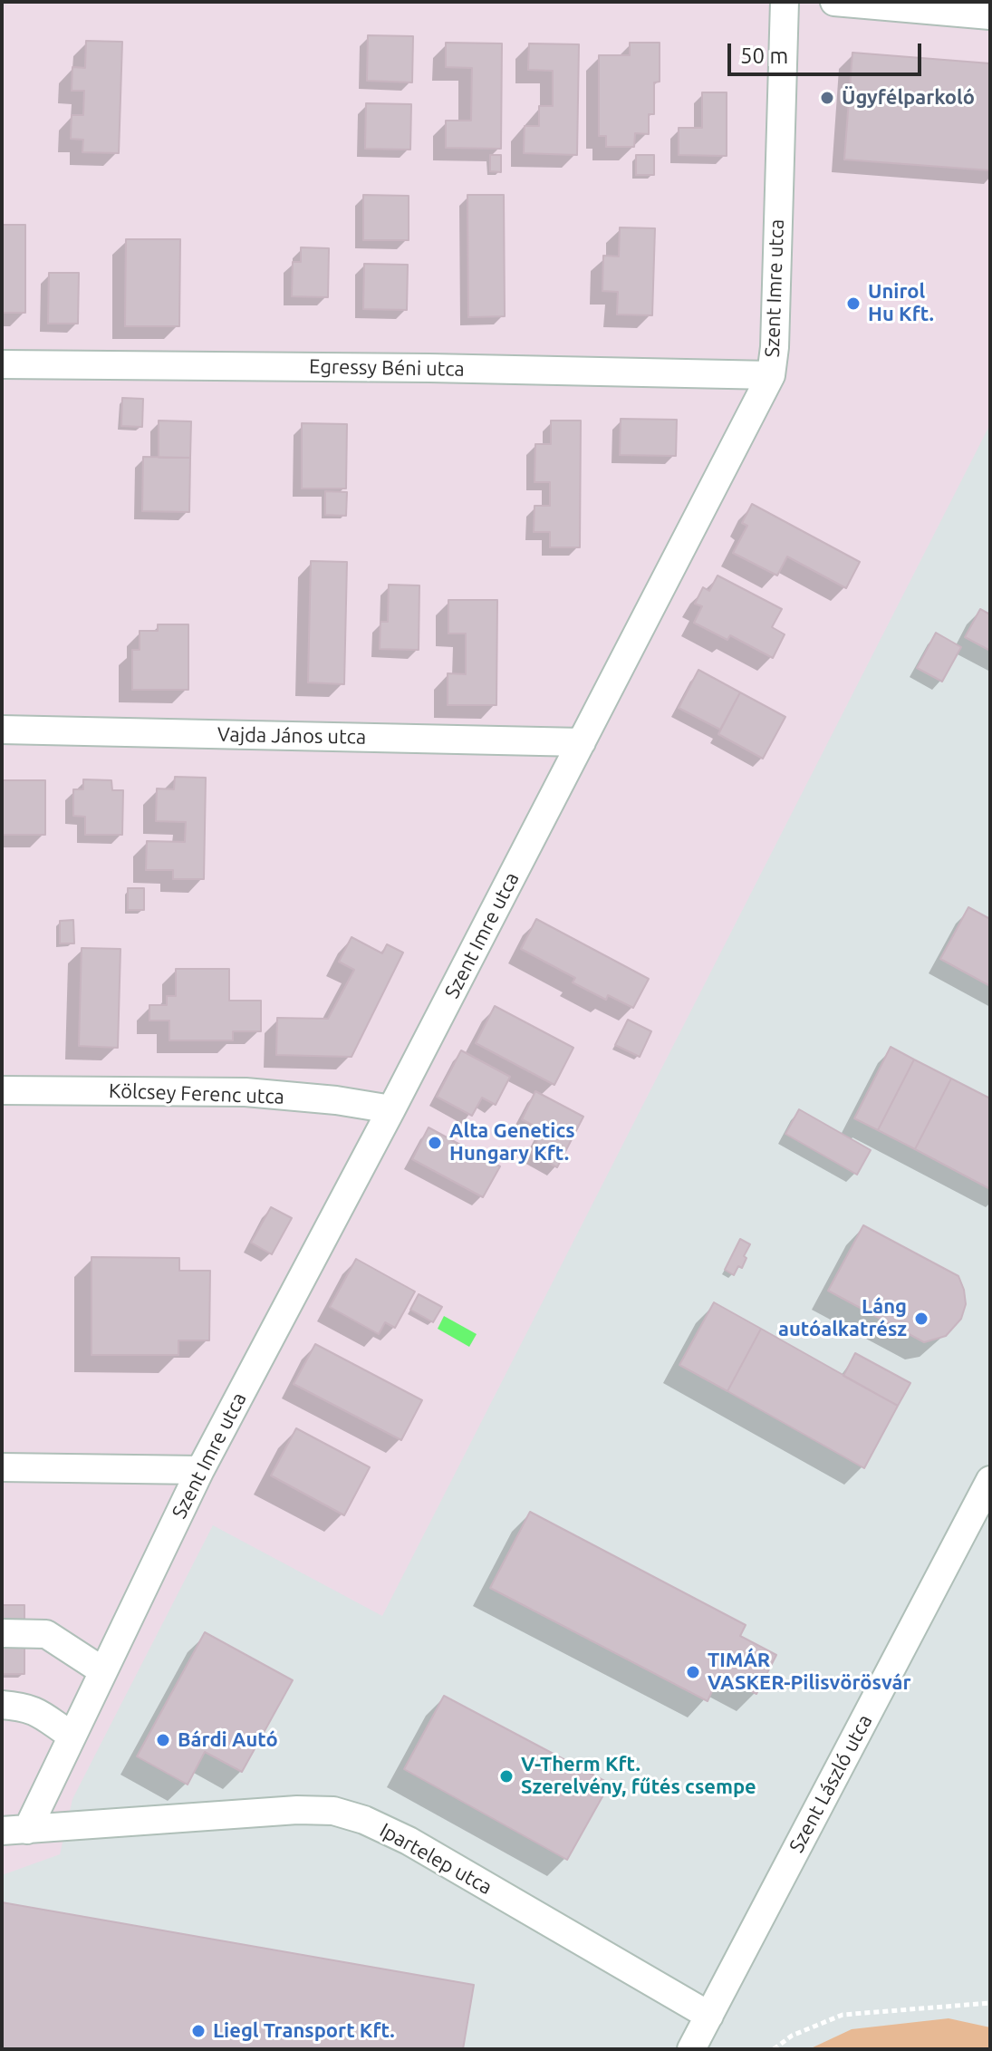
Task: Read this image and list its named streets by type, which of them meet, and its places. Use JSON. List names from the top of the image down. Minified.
{"streets":{"street":["Szent Imre utca","Egressy Béni utca","Vajda János utca","Kölcsey Ferenc utca","Szent László utca","Ipartelep utca"]},"crossings":[["Szent Imre utca","Egressy Béni utca"],["Szent Imre utca","Vajda János utca"],["Szent Imre utca","Kölcsey Ferenc utca"],["Szent Imre utca","Ipartelep utca"],["Szent László utca","Ipartelep utca"]],"places":["Ügyfélparkoló","Unirol Hu Kft.","Alta Genetics Hungary Kft.","Láng autóalkatrész","TIMÁR VASKER-Pilisvörösvár","Bárdi Autó","V-Therm Kft. Szerelvény, fűtés csempe","Liegl Transport Kft."],"scale_bar":"50 m"}
